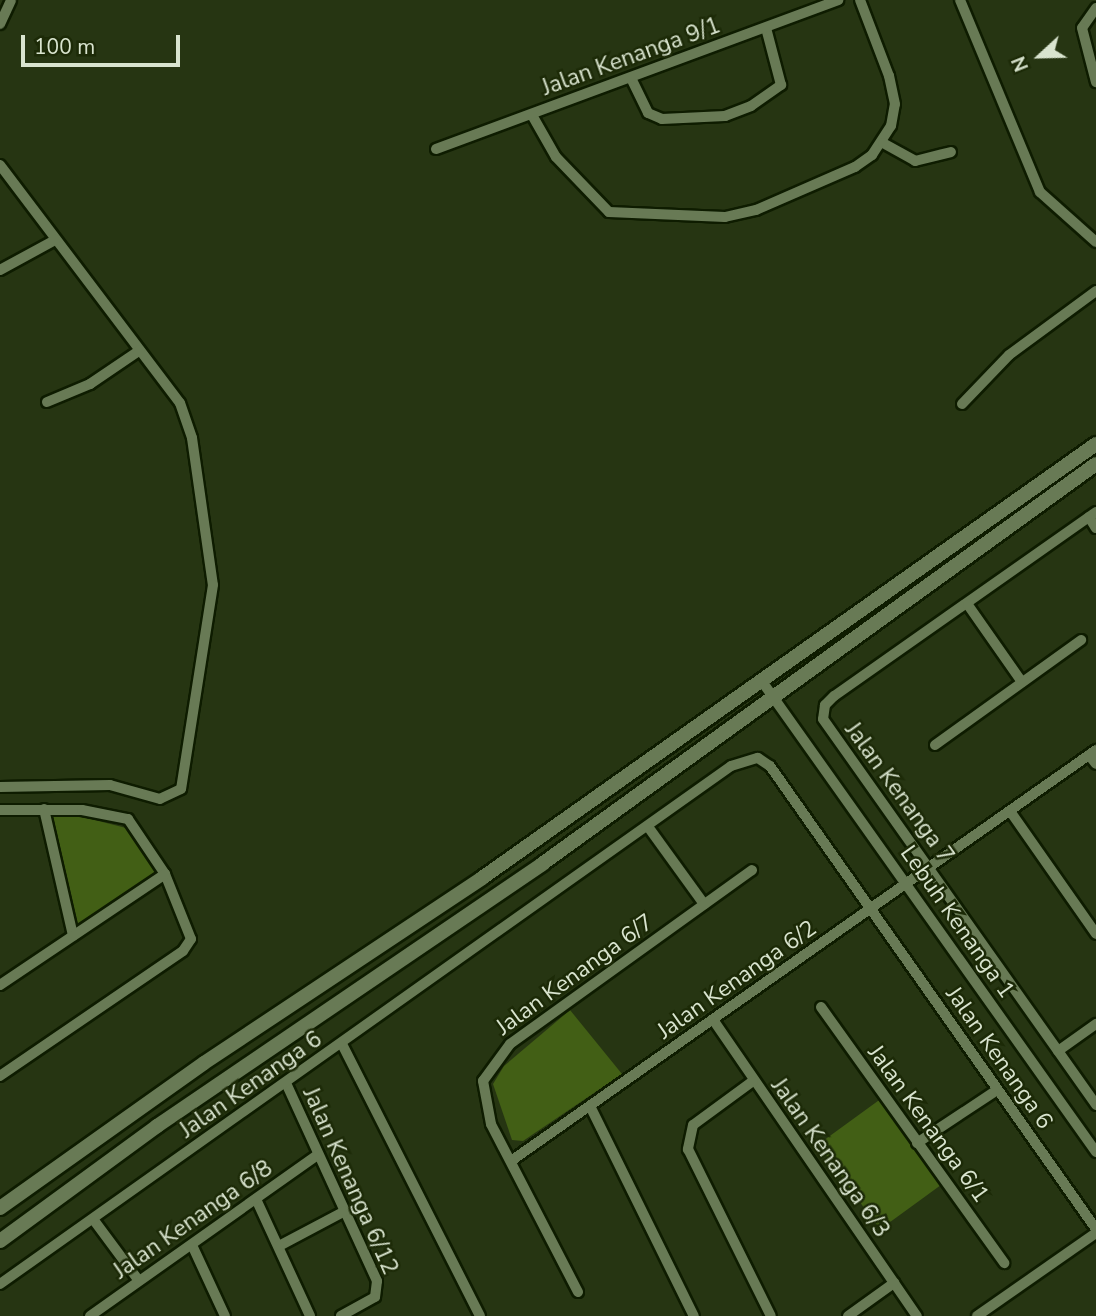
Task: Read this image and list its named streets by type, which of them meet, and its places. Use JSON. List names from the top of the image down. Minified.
{"streets":{"street":["Jalan Kenanga 9/1","Jalan Kenanga 7","Lebuh Kenanga 1","Jalan Kenanga 6/7","Jalan Kenanga 6/2","Jalan Kenanga 6","Jalan Kenanga 6/1","Jalan Kenanga 6/3","Jalan Kenanga 6/12","Jalan Kenanga 6/8"]},"crossings":[["Jalan Kenanga 7","Jalan Kenanga 6/2"],["Lebuh Kenanga 1","Jalan Kenanga 6/2"],["Jalan Kenanga 6/7","Jalan Kenanga 6/2"],["Jalan Kenanga 6/2","Jalan Kenanga 6"],["Jalan Kenanga 6/2","Jalan Kenanga 6/3"],["Jalan Kenanga 6","Jalan Kenanga 6/12"],["Jalan Kenanga 6/12","Jalan Kenanga 6/8"]],"scale_bar":"100 m","north":"left"}
